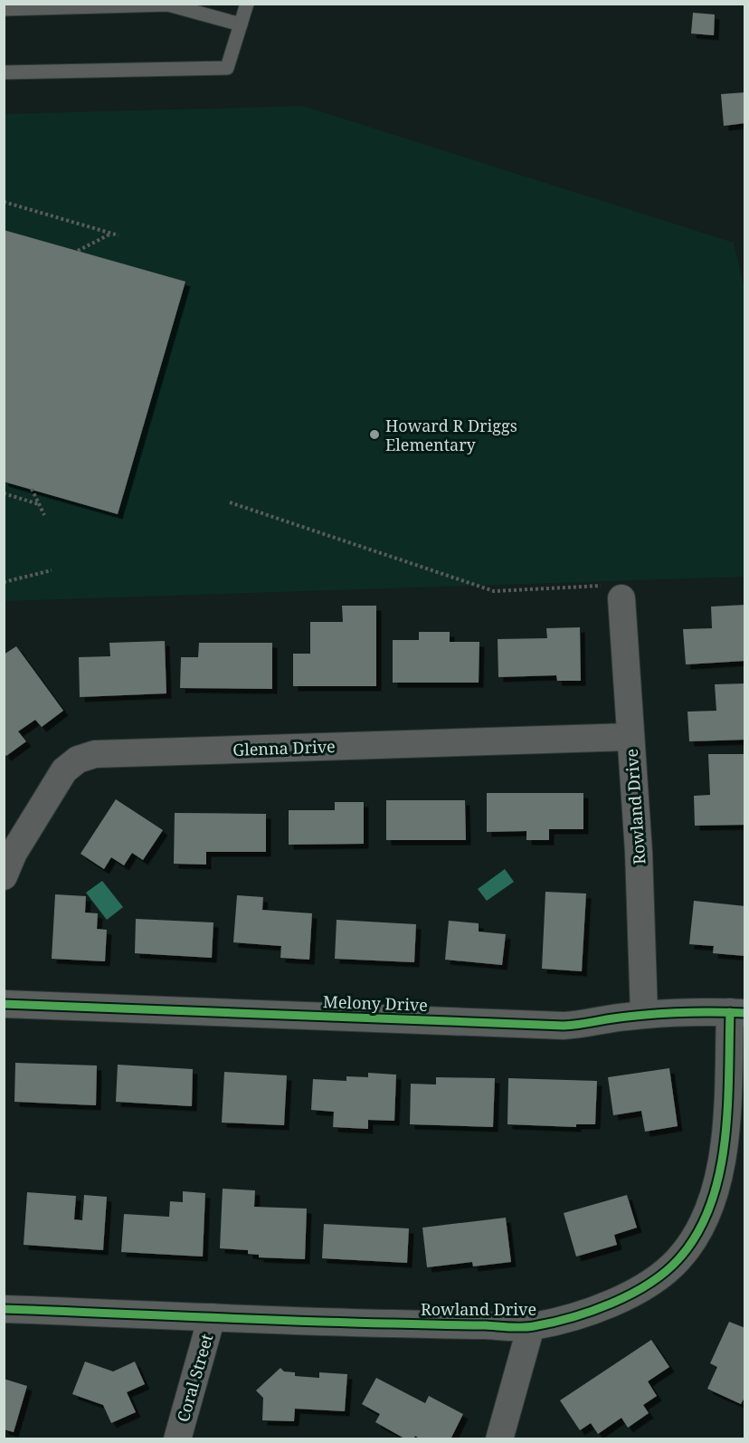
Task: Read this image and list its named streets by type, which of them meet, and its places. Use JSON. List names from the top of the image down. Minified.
{"streets":{"street":["Glenna Drive","Rowland Drive","Melony Drive","Coral Street"]},"crossings":[["Glenna Drive","Rowland Drive"],["Rowland Drive","Melony Drive"],["Rowland Drive","Coral Street"]],"places":["Howard R Driggs Elementary"]}
